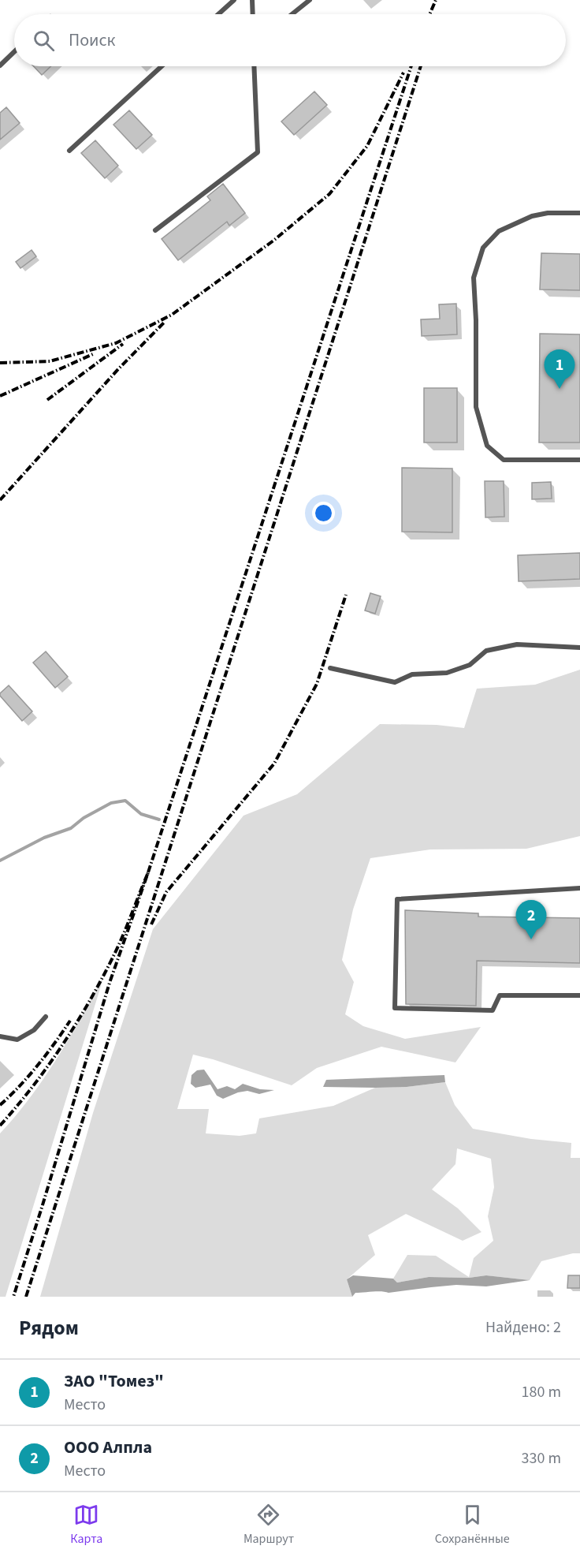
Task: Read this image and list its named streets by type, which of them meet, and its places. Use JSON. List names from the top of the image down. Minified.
{"page":{"search":"Поиск","pins":["1","2"],"heading":["Рядом","Найдено: 2"],"list":[{"mark":"1","name":"ЗАО \"Томез\"","note":"Место","value":"180 m"},{"mark":"2","name":"ООО Алпла","note":"Место","value":"330 m"}],"nav":["Карта","Маршрут","Сохранённые"]}}
